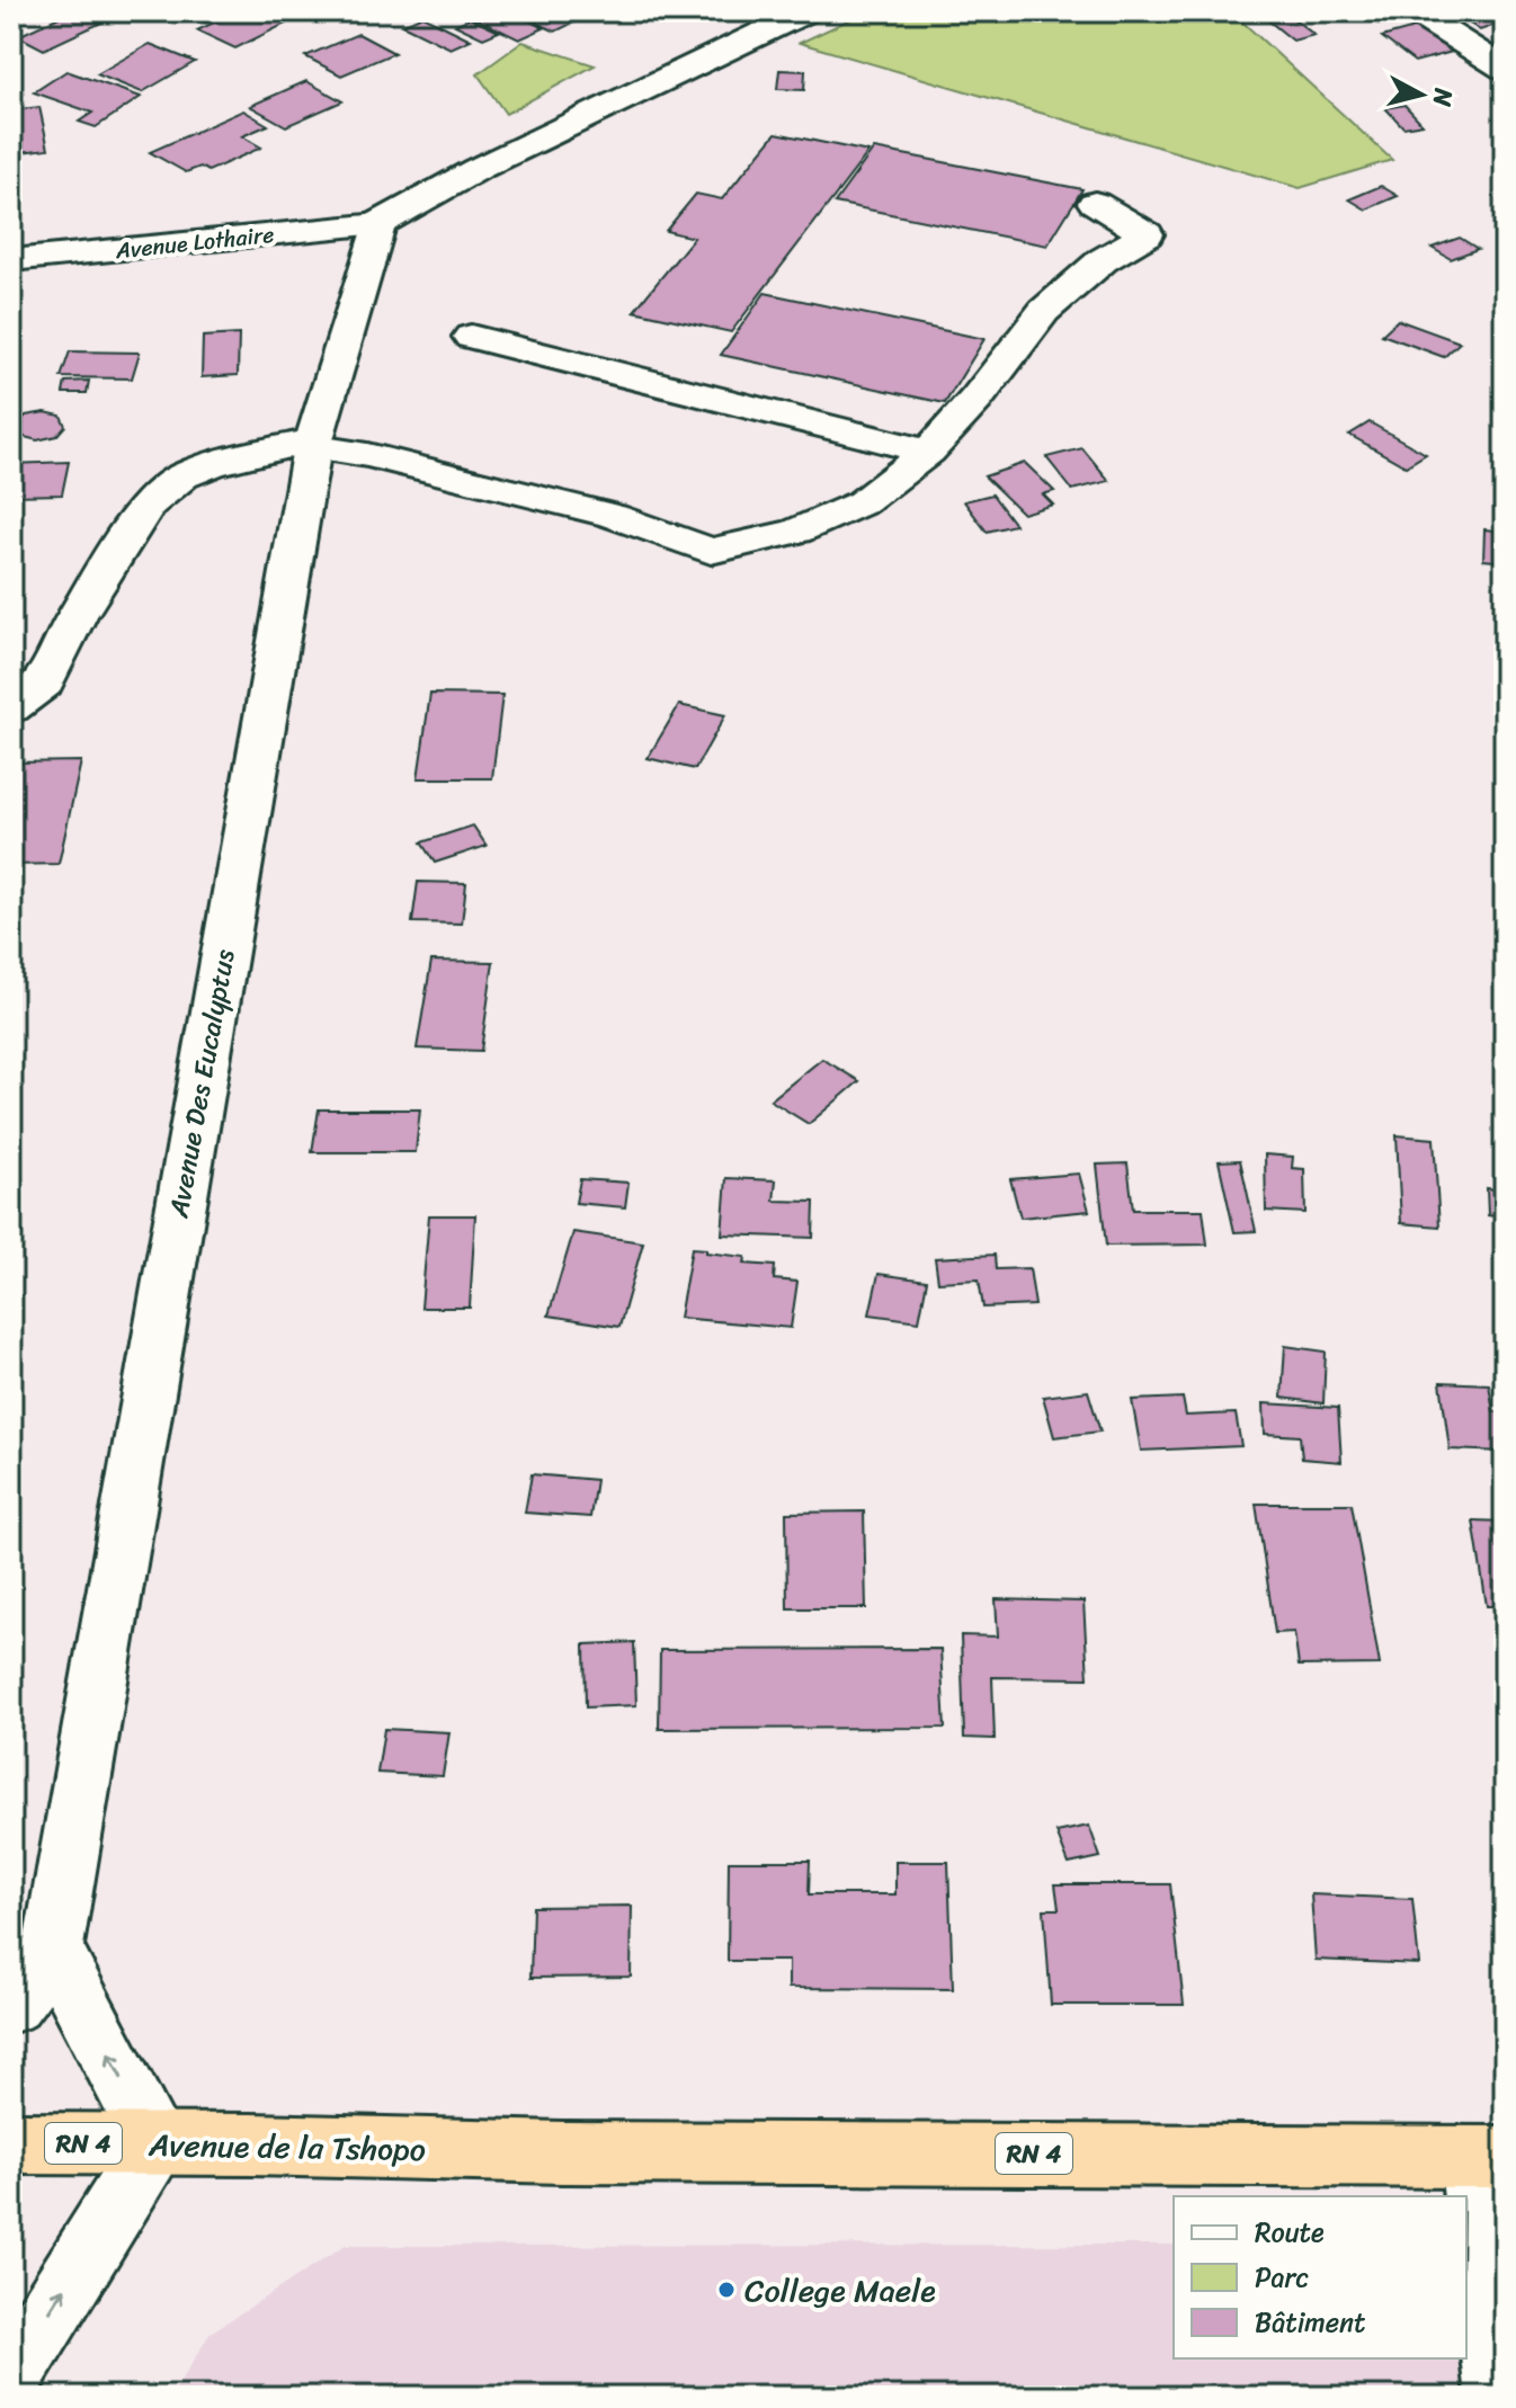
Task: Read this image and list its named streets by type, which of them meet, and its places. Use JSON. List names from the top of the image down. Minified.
{"streets":{"highway":["RN 4","Avenue de la Tshopo"],"street":["Avenue Lothaire","Avenue Des Eucalyptus"]},"crossings":[["Avenue Lothaire","Avenue Des Eucalyptus"]],"places":["College Maele"],"legend":["Route","Parc","Bâtiment"],"north":"right"}
